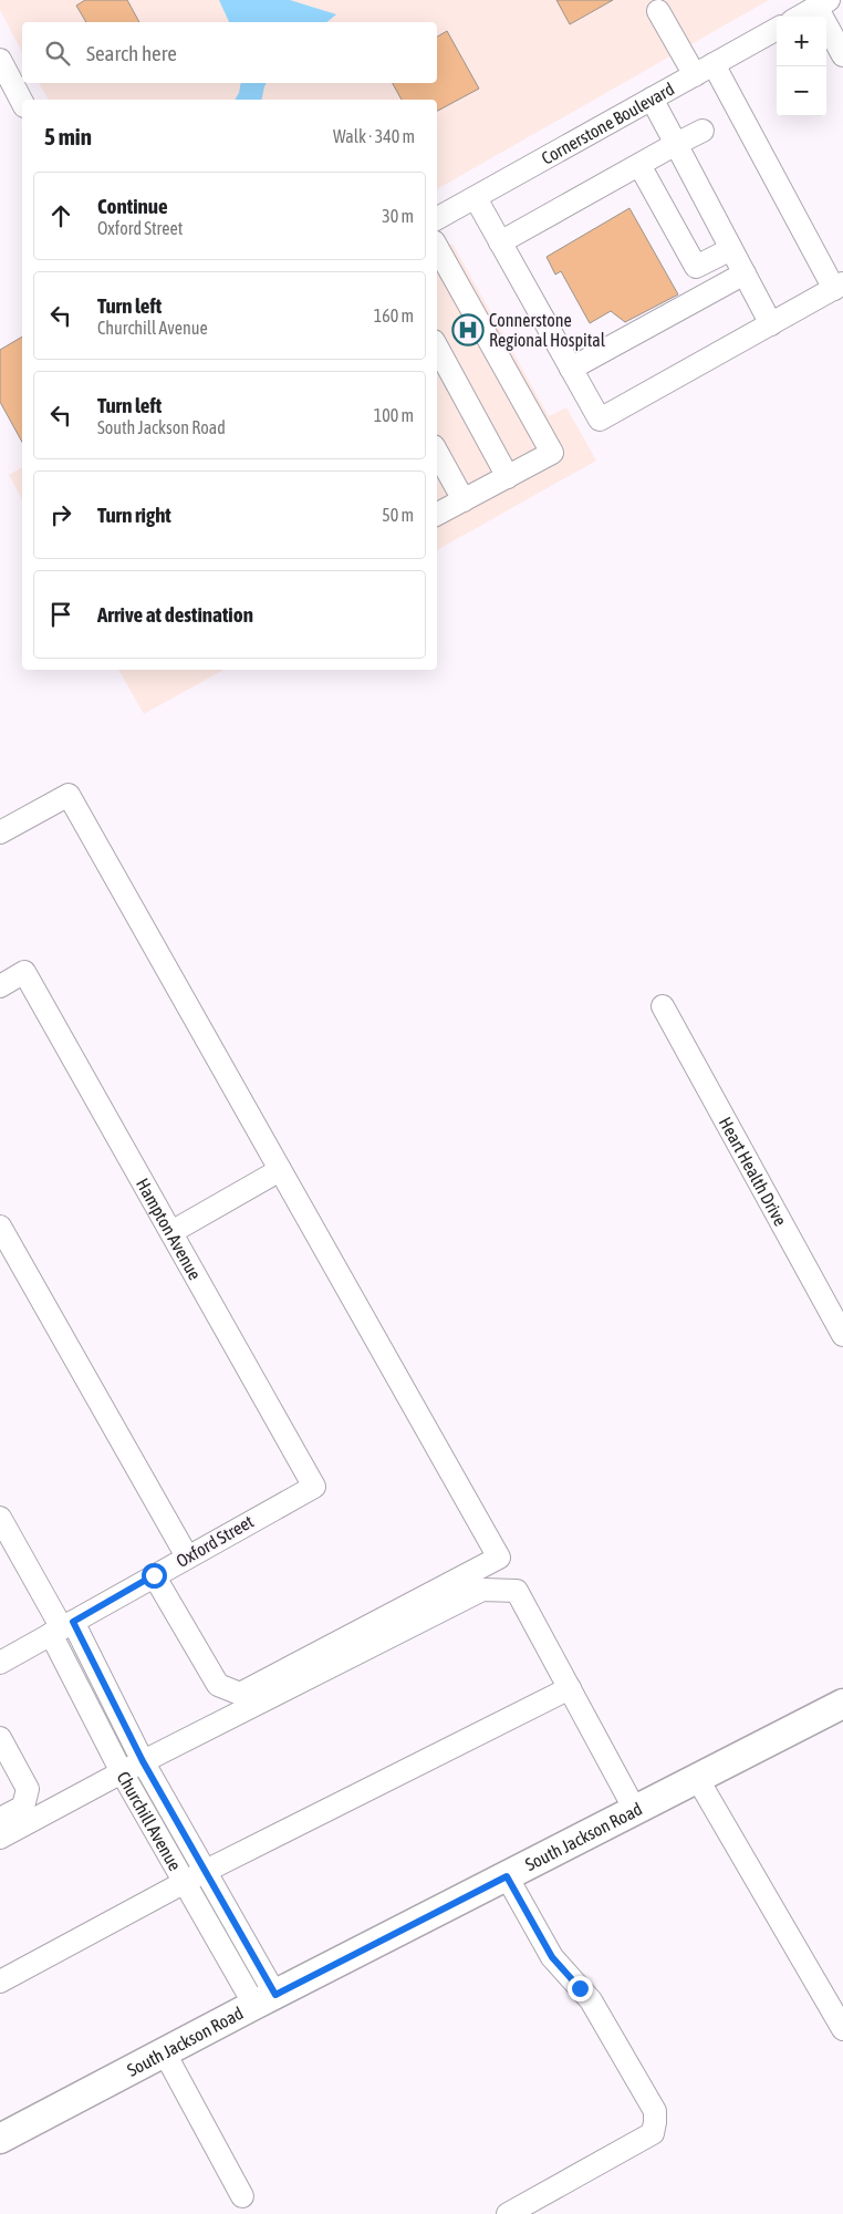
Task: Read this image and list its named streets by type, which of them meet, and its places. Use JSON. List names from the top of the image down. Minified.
{"streets":{"main road":["South Jackson Road"],"street":["Cornerstone Boulevard","Heart Health Drive","Hampton Avenue","Oxford Street","Churchill Avenue"]},"crossings":[["Hampton Avenue","Oxford Street"],["Oxford Street","Churchill Avenue"],["Churchill Avenue","South Jackson Road"]],"places":{"hospital":["Connerstone Regional Hospital"]},"page":{"map_buttons":["+","−"],"search":"Search here","heading":["5 min","Walk · 340 m"],"list":[["Continue","Oxford Street","30 m"],["Turn left","Churchill Avenue","160 m"],["Turn left","South Jackson Road","100 m"],["Turn right","50 m"],"Arrive at destination"]}}
